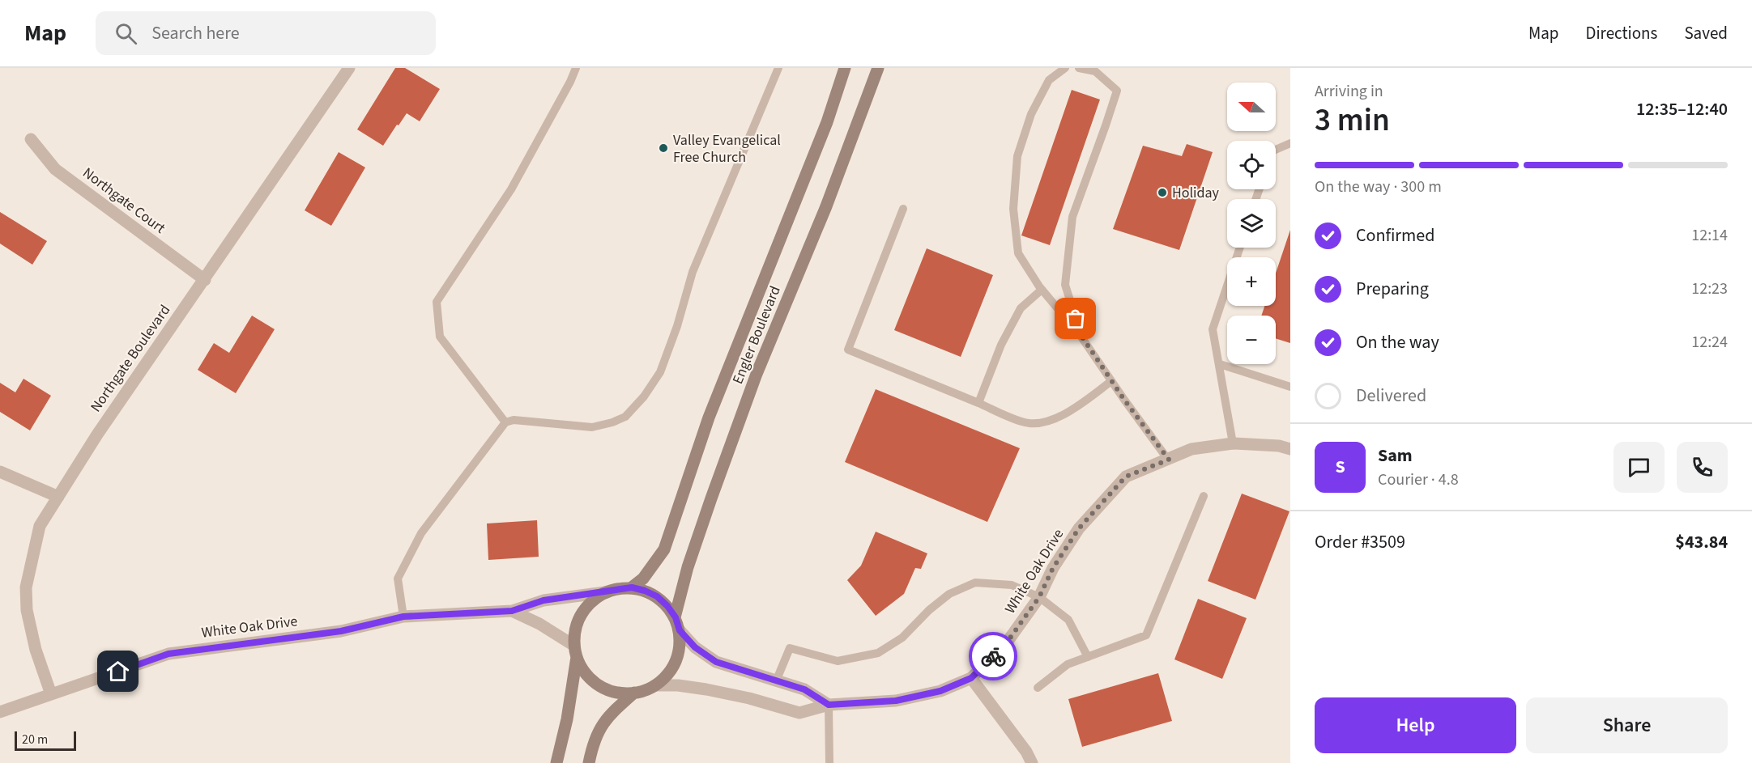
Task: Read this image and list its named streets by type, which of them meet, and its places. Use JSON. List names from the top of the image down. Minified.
{"streets":{"main road":["Engler Boulevard"],"street":["Northgate Court","Northgate Boulevard","White Oak Drive"]},"crossings":[["Northgate Court","Northgate Boulevard"],["Engler Boulevard","White Oak Drive"],["Northgate Boulevard","White Oak Drive"]],"places":["Valley Evangelical Free Church","Holiday"],"scale_bar":"20 m","north":"left","page":{"header":"Map","search":"Search here","nav":["Map","Directions","Saved"],"heading":["3 min","Arriving in","12:35–12:40"],"panel":["Sam","Courier · 4.8","Order #3509","$43.84"],"map_buttons":["+","−"],"bar":"On the way · 300 m","list":[["Confirmed","12:14"],["Preparing","12:23"],["On the way","12:24"],"Delivered"],"round":"S","buttons":["Help","Share"],"scale":"20 m"}}
